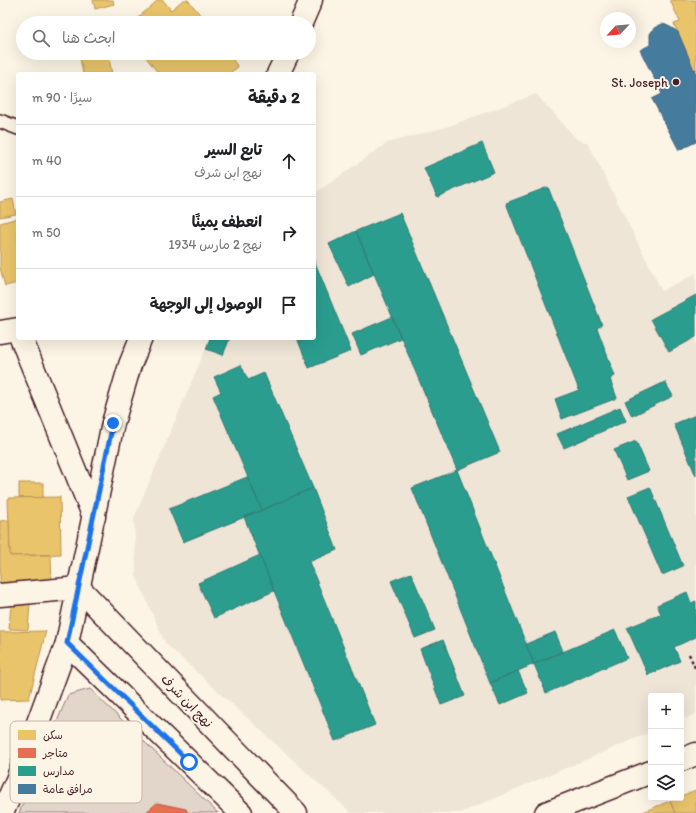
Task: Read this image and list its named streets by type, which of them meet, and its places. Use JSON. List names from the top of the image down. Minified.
{"streets":{"street":["نهج ابن شرف"]},"places":["St. Joseph"],"legend":["سكن","متاجر","مدارس","مرافق عامة"],"north":"bottom left","page":{"search":"ابحث هنا","heading":["2 دقيقة","سيرًا · 90 m"],"list":[["تابع السير","نهج ابن شرف","40 m"],["انعطف يمينًا","نهج 2 مارس 1934","50 m"],"الوصول إلى الوجهة"],"map_buttons":["+","−"]}}
